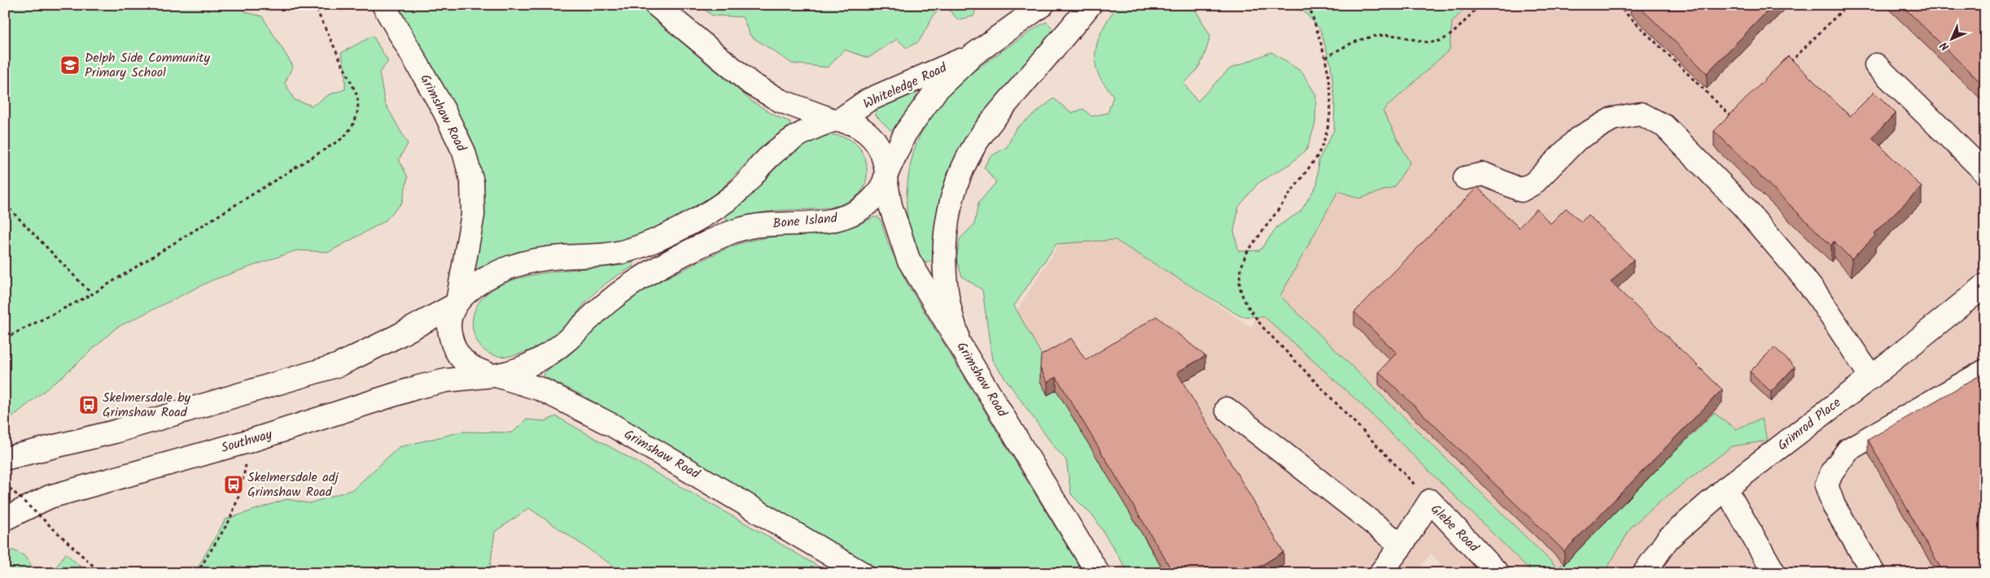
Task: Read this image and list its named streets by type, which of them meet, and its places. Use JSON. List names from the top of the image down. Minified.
{"streets":{"main road":["Whiteledge Road","Grimshaw Road","Bone Island","Grimrod Place","Southway","Glebe Road"]},"crossings":[["Whiteledge Road","Grimshaw Road"],["Whiteledge Road","Bone Island"],["Grimshaw Road","Bone Island"],["Grimshaw Road","Southway"],["Bone Island","Southway"]],"places":{"school or university":["Delph Side Community Primary School"],"bus stop":["Skelmersdale by Grimshaw Road","Skelmersdale adj Grimshaw Road"]},"north":"bottom left"}
